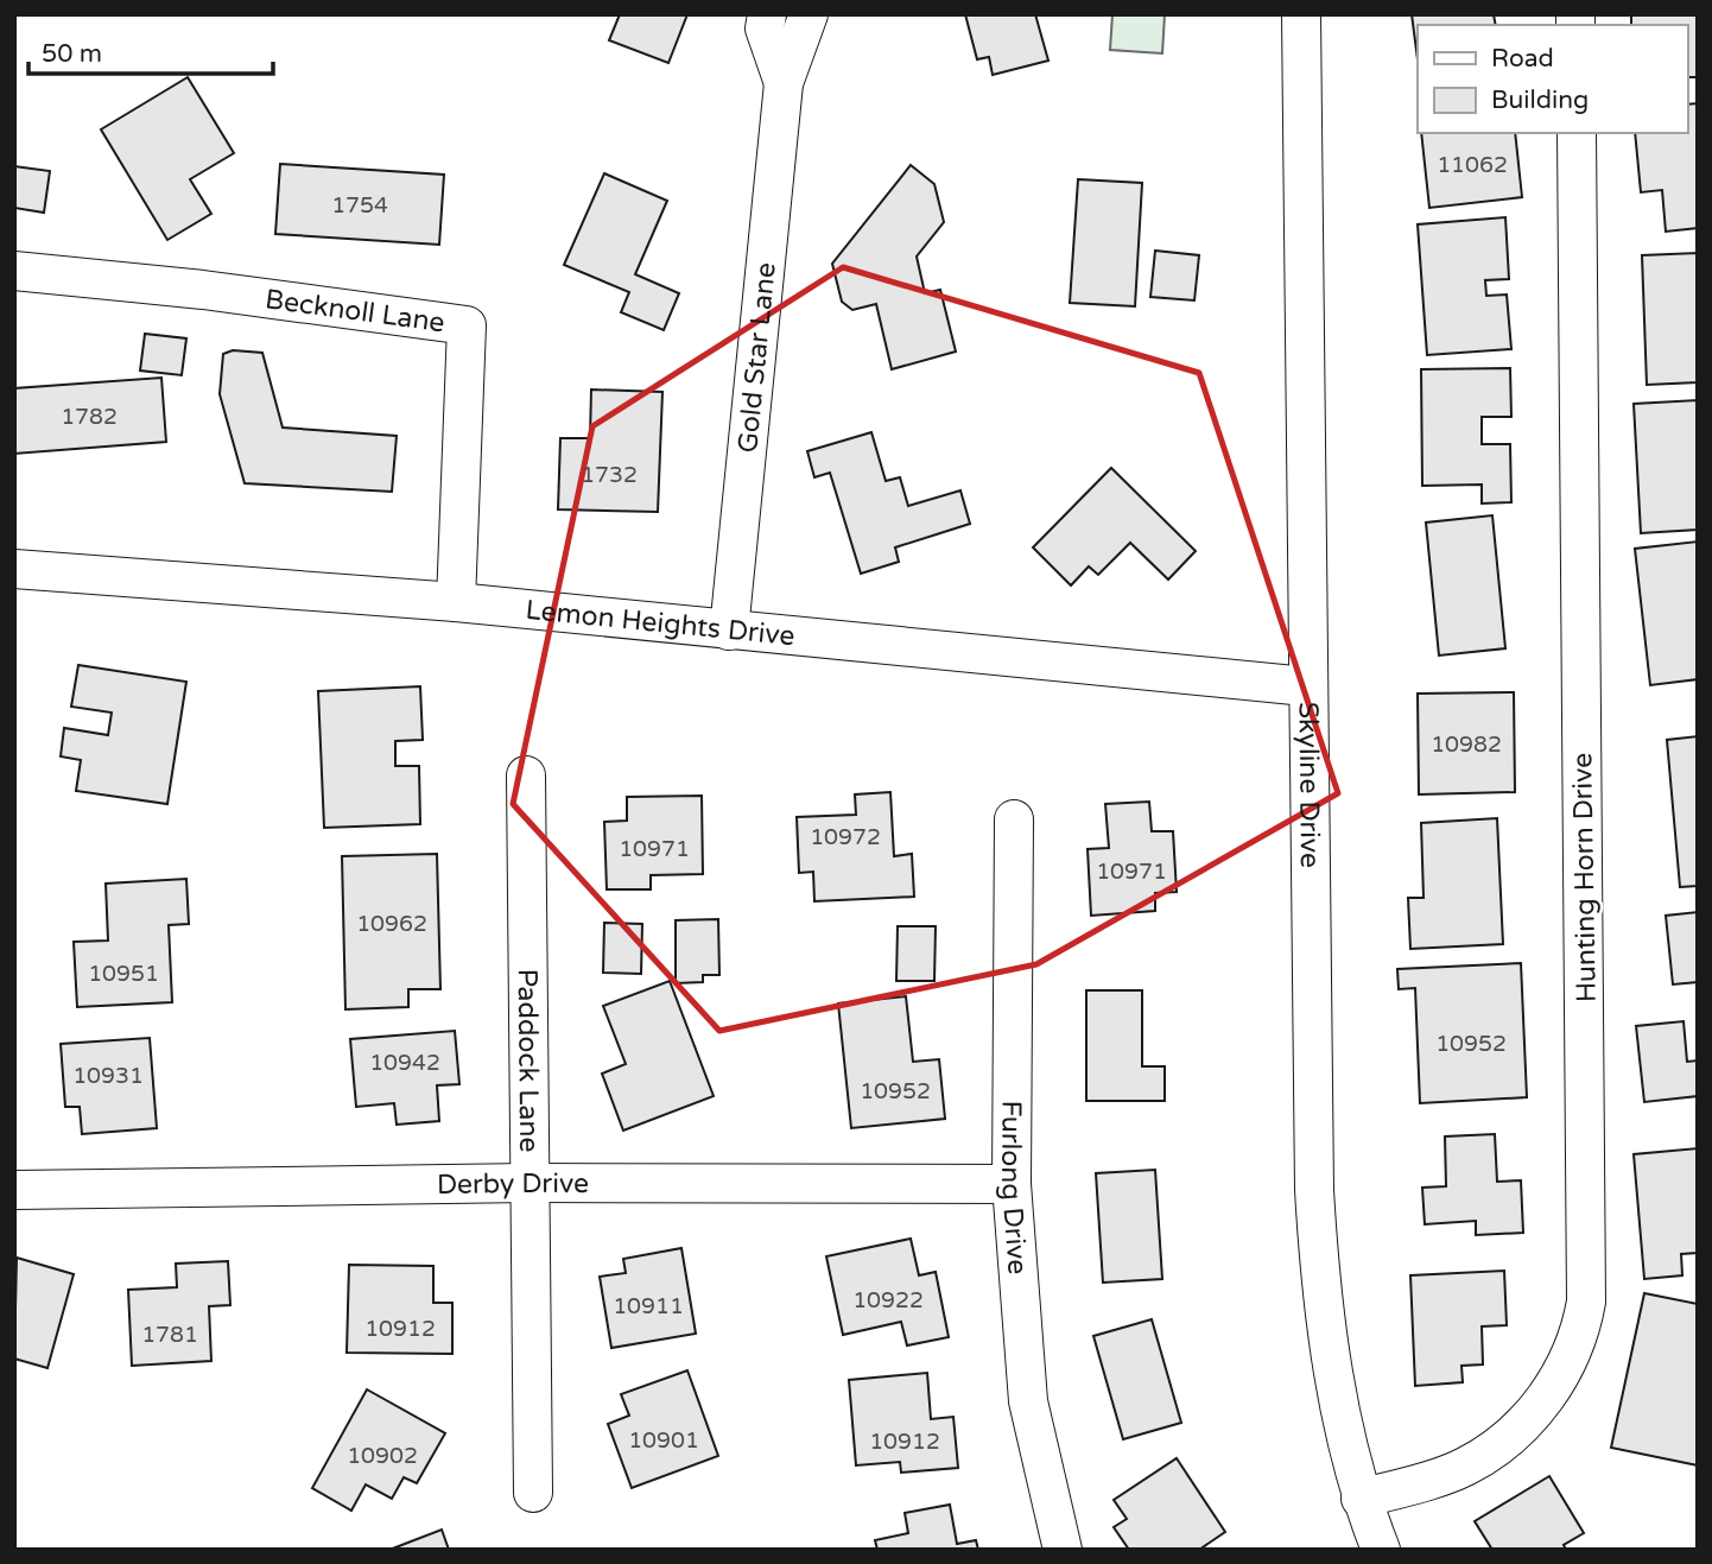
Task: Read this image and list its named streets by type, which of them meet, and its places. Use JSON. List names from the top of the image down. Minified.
{"streets":{"street":["Becknoll Lane","Gold Star Lane","Lemon Heights Drive","Skyline Drive","Hunting Horn Drive","Paddock Lane","Derby Drive","Furlong Drive"]},"crossings":[["Becknoll Lane","Lemon Heights Drive"],["Gold Star Lane","Lemon Heights Drive"],["Lemon Heights Drive","Skyline Drive"],["Skyline Drive","Hunting Horn Drive"],["Paddock Lane","Derby Drive"],["Derby Drive","Furlong Drive"]],"house_numbers":["11062","1754","1782","1732","10982","10972","10971","10971","10962","10951","10952","10942","10931","10952","10922","10911","10912","1781","10901","10912","10902"],"legend":["Road","Building"],"scale_bar":"50 m"}
